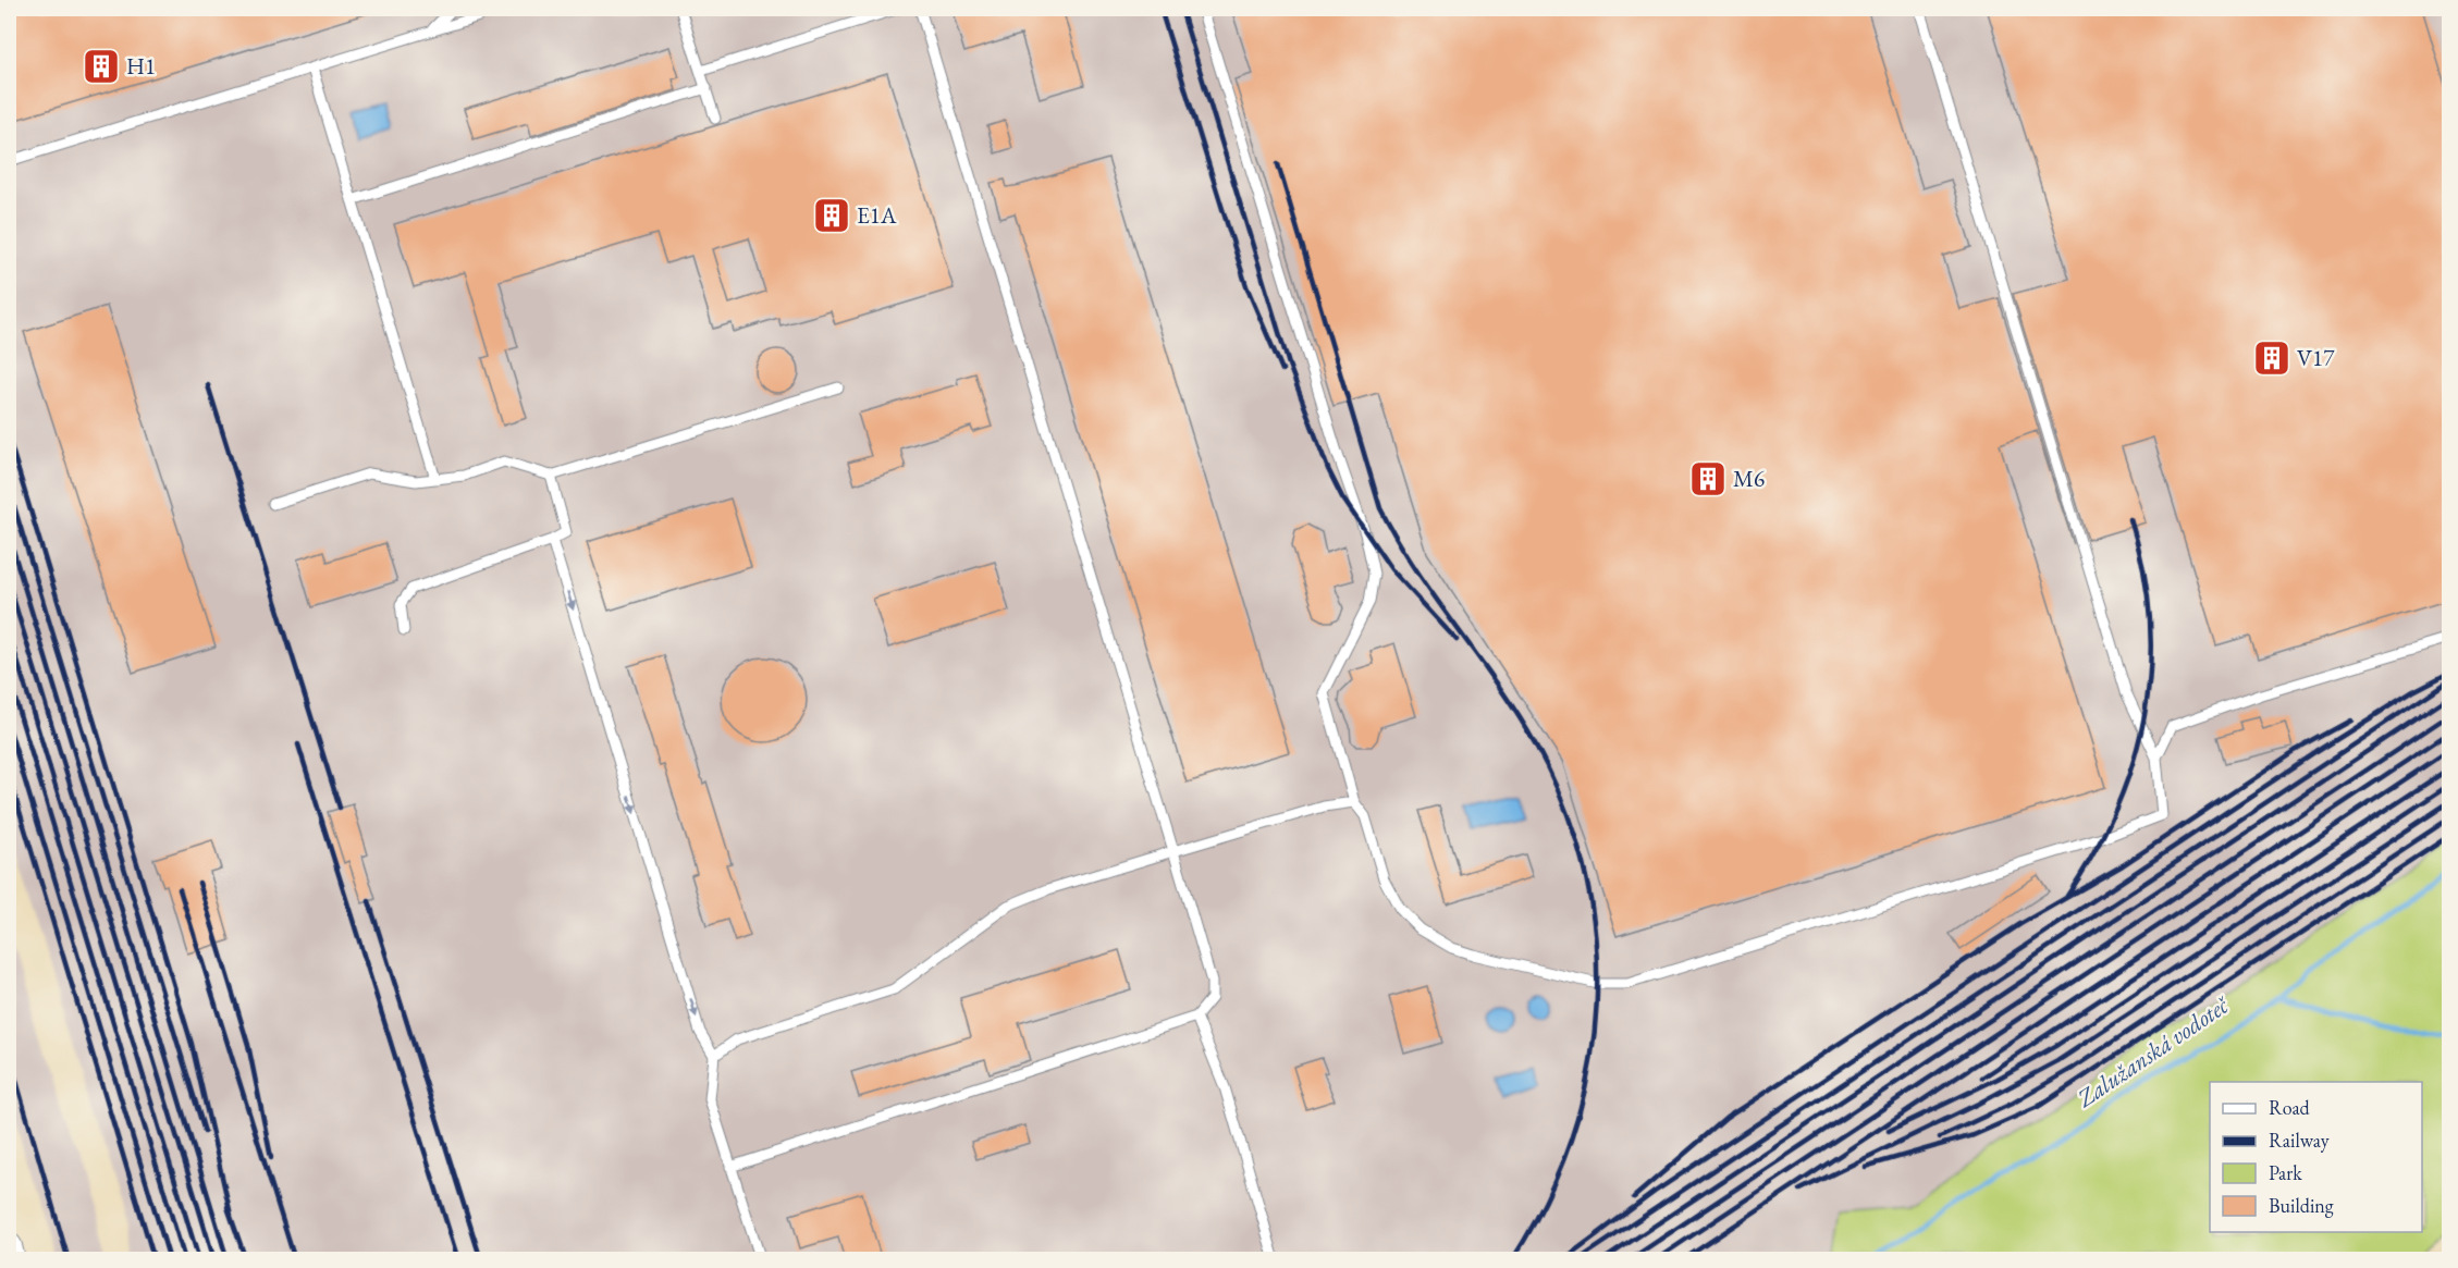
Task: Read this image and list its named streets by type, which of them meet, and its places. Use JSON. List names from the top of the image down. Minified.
{"water":["Zalužanská vodoteč"],"places":{"building":["H1","E1A","V17","M6"]},"legend":["Road","Railway","Park","Building"]}
